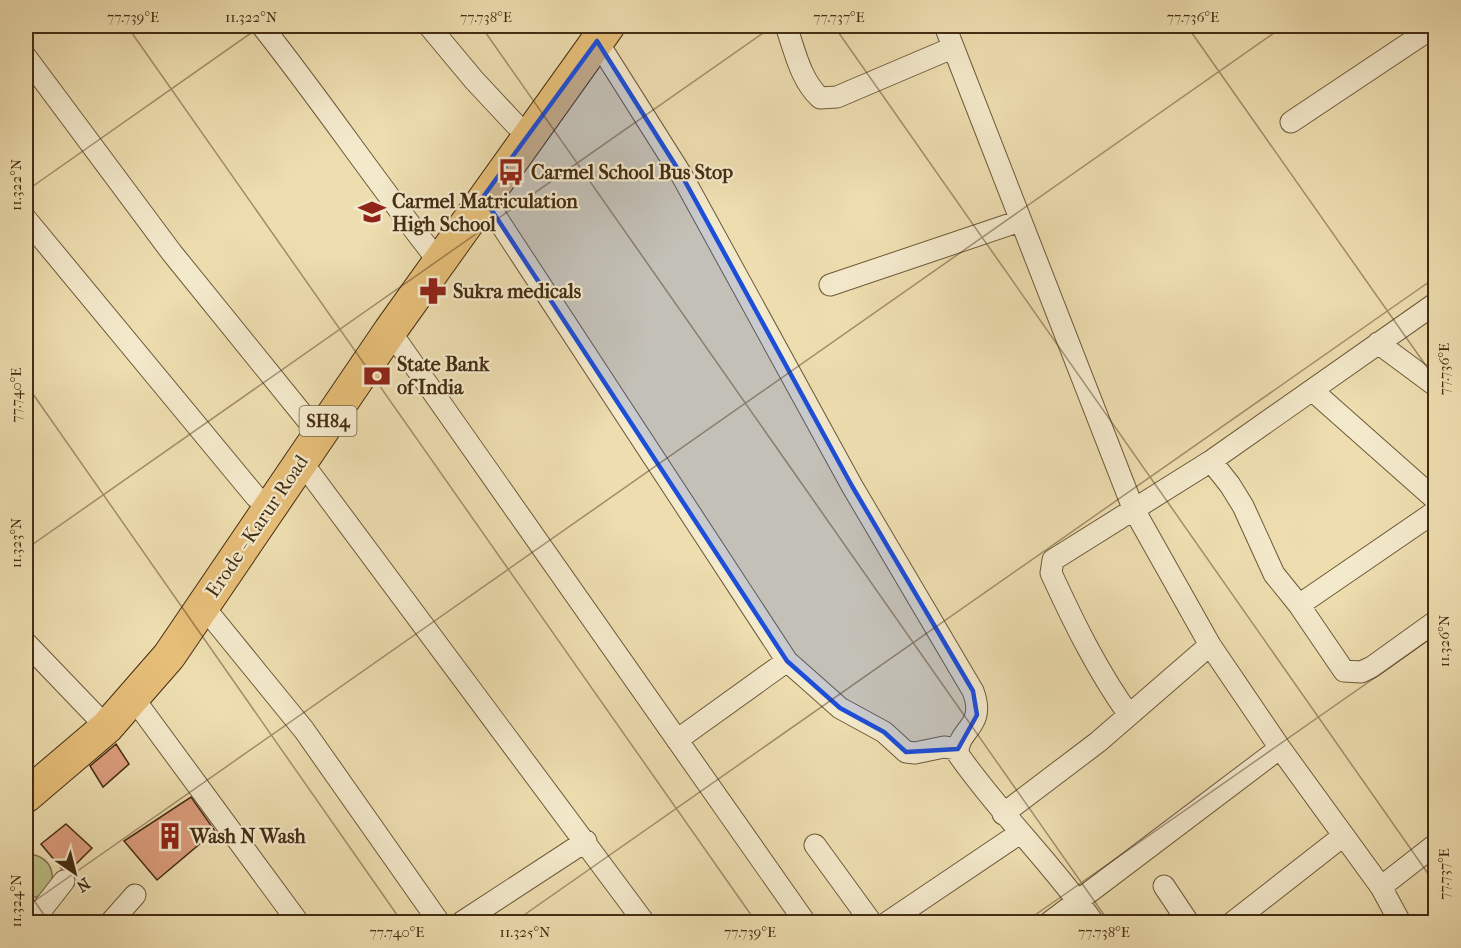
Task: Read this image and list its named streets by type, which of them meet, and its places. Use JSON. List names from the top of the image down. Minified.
{"streets":{"main road":["SH84","Erode - Karur Road"]},"places":{"bus stop":["Carmel School Bus Stop"],"school or university":["Carmel Matriculation High School"],"pharmacy":["Sukra medicals"],"bank":["State Bank of India"],"building":["Wash N Wash"]},"north":"bottom right","coordinates":["77.739°E","11.322°N","77.738°E","77.737°E","77.736°E","77.740°E","11.323°N","11.326°N","11.324°N","11.325°N"]}
